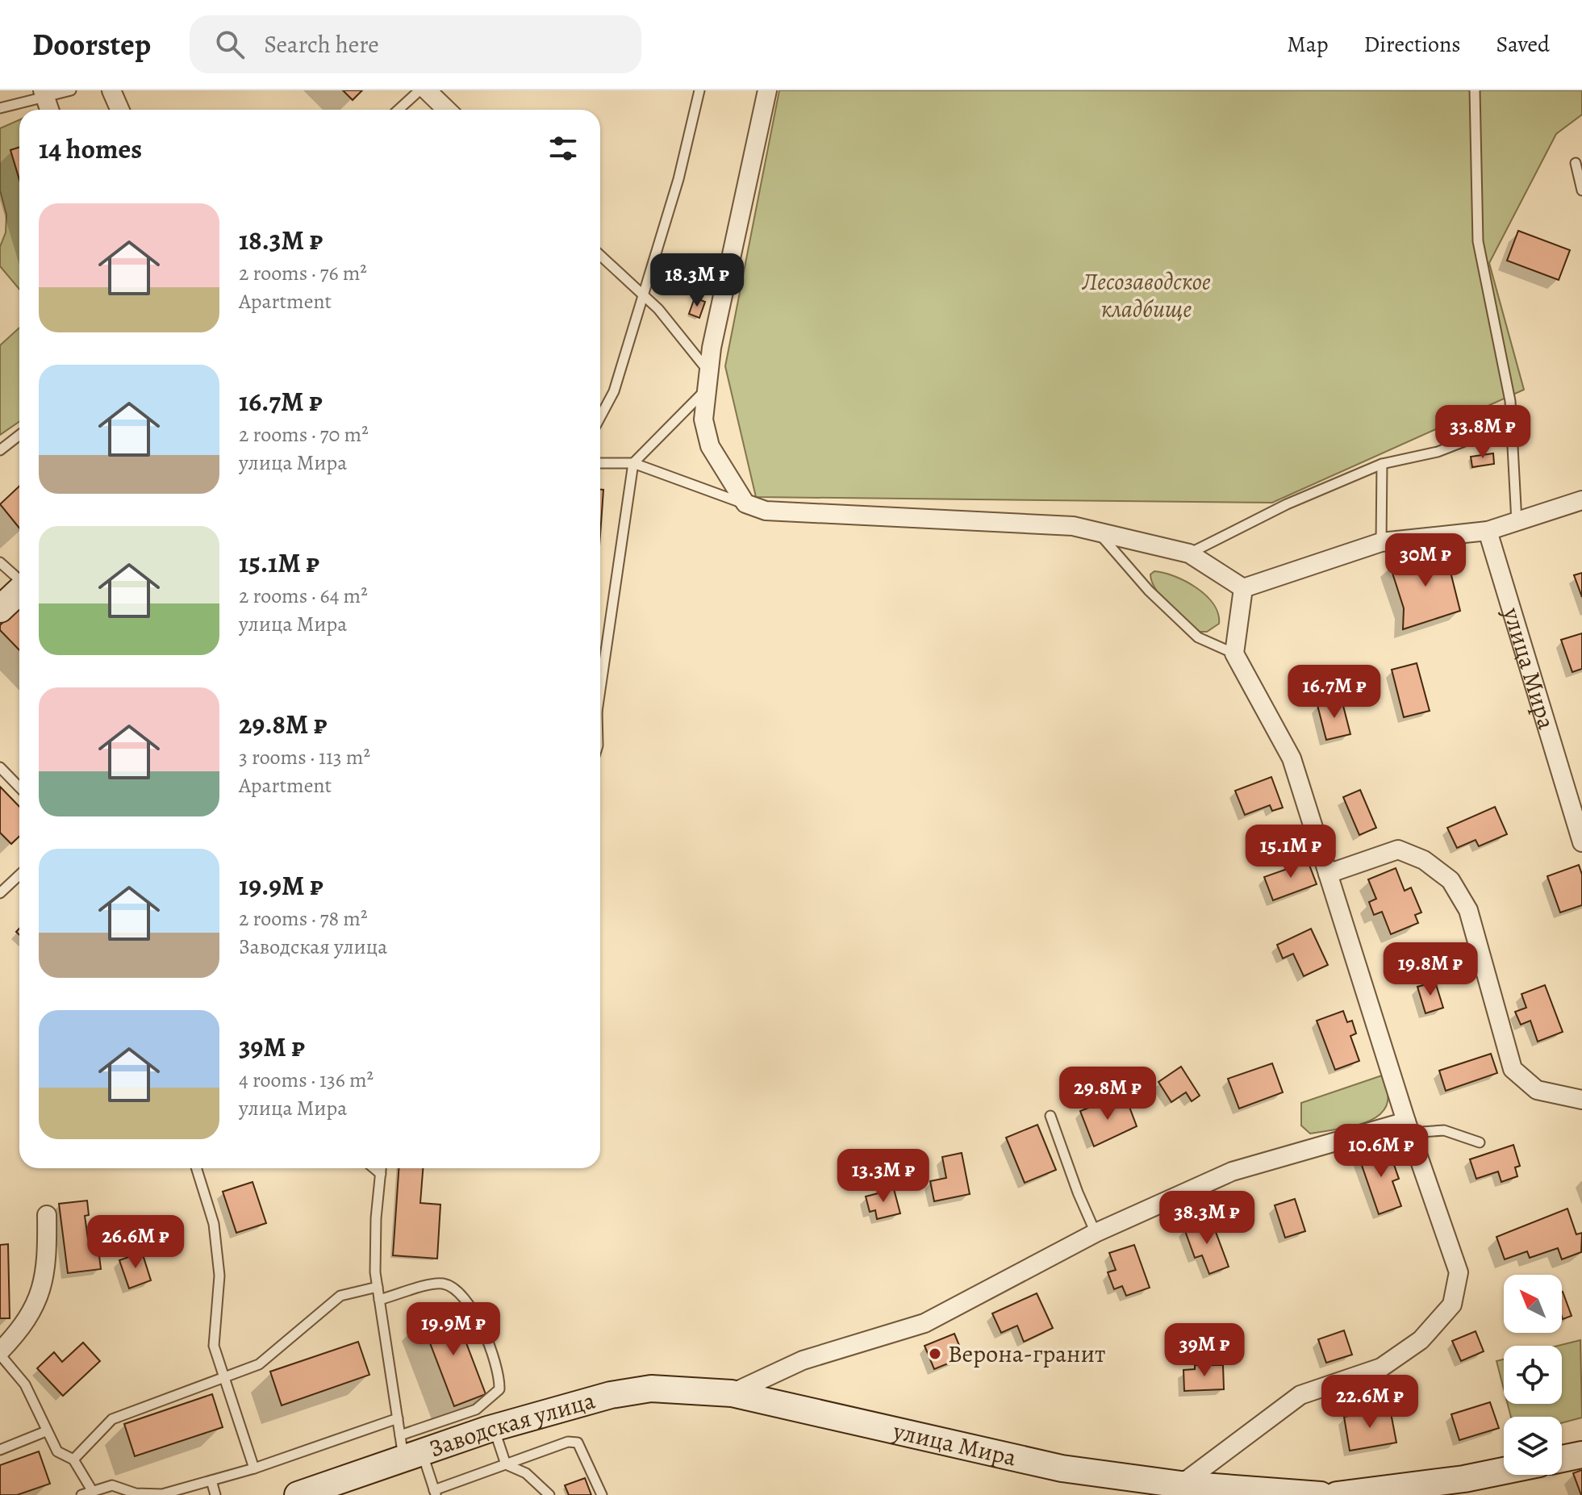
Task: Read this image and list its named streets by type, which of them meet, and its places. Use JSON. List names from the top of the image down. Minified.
{"streets":{"street":["улица Мира","Заводская улица"]},"crossings":[["улица Мира","Заводская улица"]],"parks":["Лесозаводское кладбище"],"places":["Верона-гранит"],"north":"top left","page":{"header":"Doorstep","search":"Search here","nav":["Map","Directions","Saved"],"heading":"14 homes","list":[{"name":"18.3M ₽","note":"2 rooms · 76 m² · Apartment"},{"name":"16.7M ₽","note":"2 rooms · 70 m² · улица Мира"},{"name":"15.1M ₽","note":"2 rooms · 64 m² · улица Мира"},{"name":"29.8M ₽","note":"3 rooms · 113 m² · Apartment"},{"name":"19.9M ₽","note":"2 rooms · 78 m² · Заводская улица"},{"name":"39M ₽","note":"4 rooms · 136 m² · улица Мира"}],"price":["18.3M ₽","33.8M ₽","30M ₽","16.7M ₽","15.1M ₽","19.8M ₽","29.8M ₽","10.6M ₽","13.3M ₽","38.3M ₽","26.6M ₽","19.9M ₽","39M ₽","22.6M ₽"]}}
